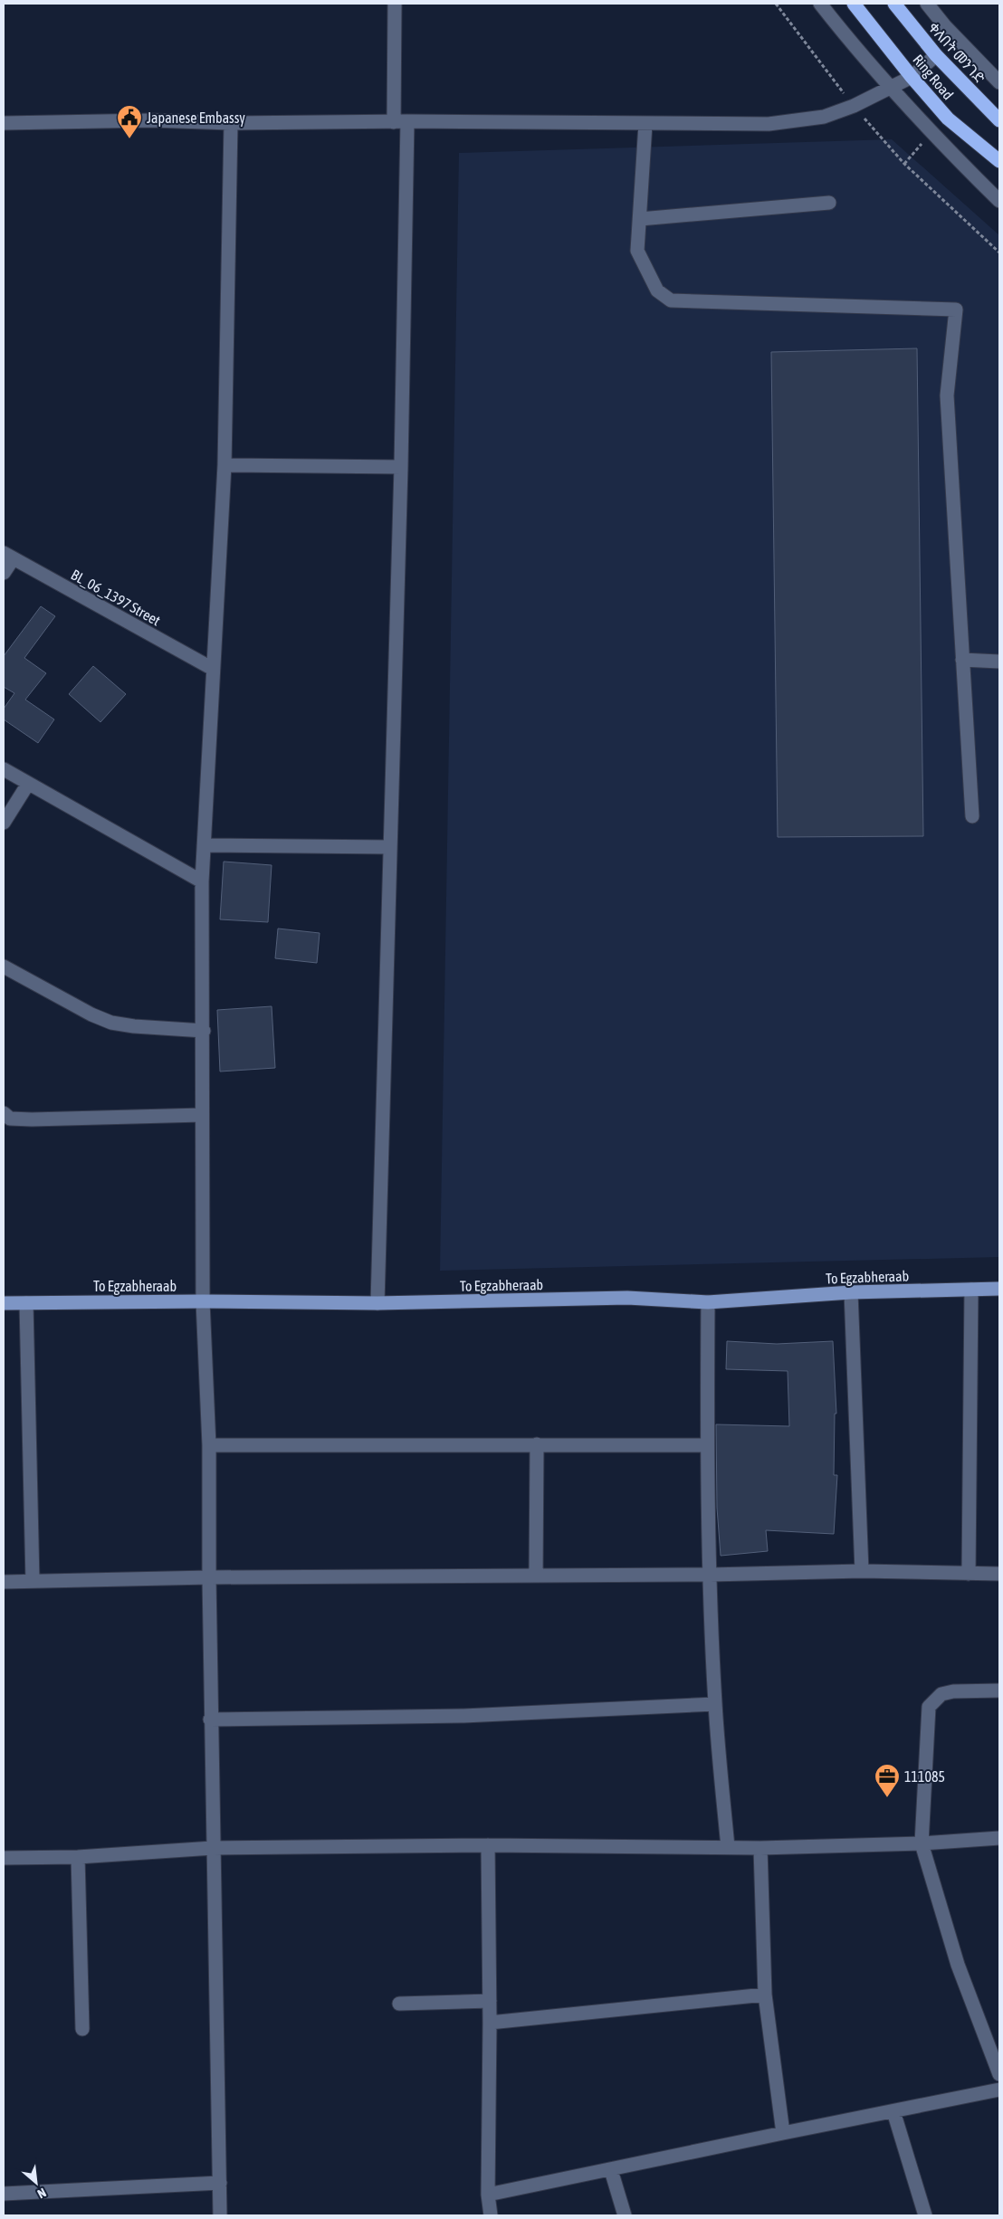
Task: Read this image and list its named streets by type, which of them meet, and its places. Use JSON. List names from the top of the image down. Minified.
{"streets":{"highway":["ቀለበት መንገድ","Ring Road"],"main road":["To Egzabheraab"],"street":["BL_06_1397 Street"]},"places":{"public building":["Japanese Embassy"],"office":["111085"]},"north":"bottom right"}
